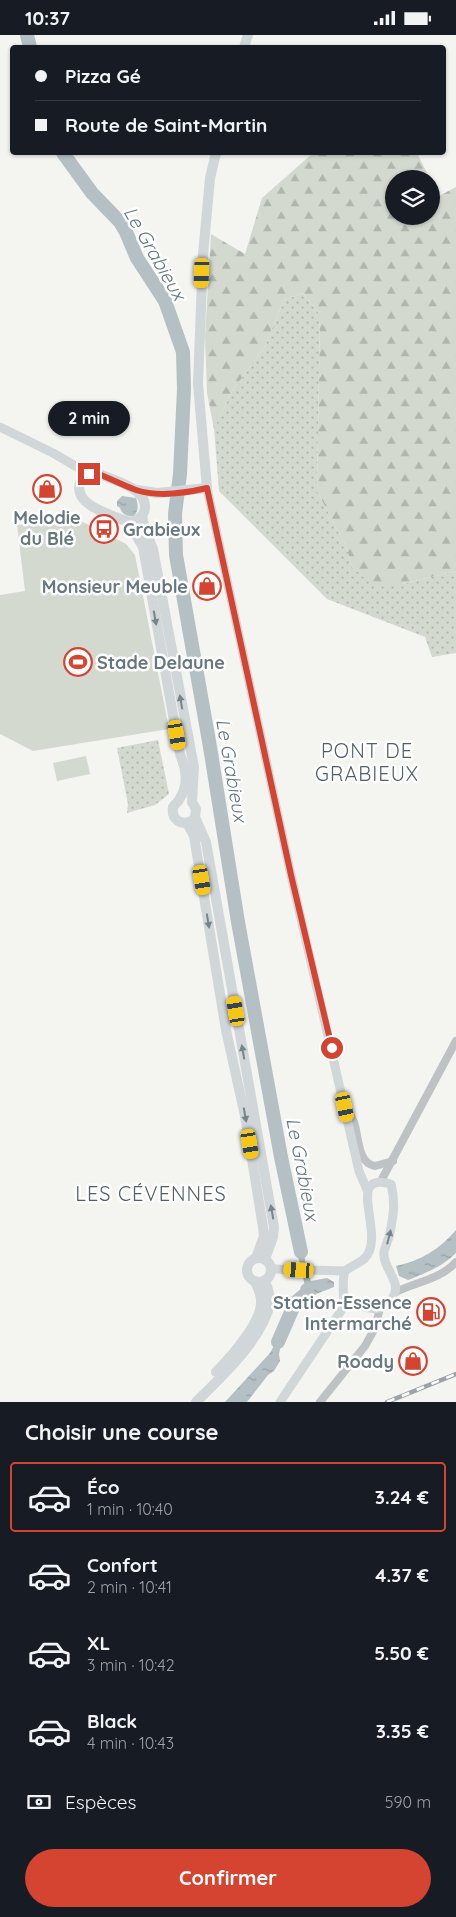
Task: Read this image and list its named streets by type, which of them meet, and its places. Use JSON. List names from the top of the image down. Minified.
{"districts":["PONT DE GRABIEUX","LES CÉVENNES"],"water":["Le Grabieux"],"places":{"shop":["Melodie du Blé","Monsieur Meuble","Roady"],"bus stop":["Grabieux"],"sports":["Stade Delaune"],"fuel station":["Station-Essence Intermarché"]},"page":{"status":"10:37","banner":["Pizza Gé","Route de Saint-Martin"],"bubble":"2 min","heading":"Choisir une course","list":[{"name":"Éco","note":"1 min · 10:40","value":"3.24 €"},{"name":"Confort","note":"2 min · 10:41","value":"4.37 €"},{"name":"XL","note":"3 min · 10:42","value":"5.50 €"},{"name":"Black","note":"4 min · 10:43","value":"3.35 €"}],"pay":["Espèces","590 m"],"buttons":"Confirmer"}}
